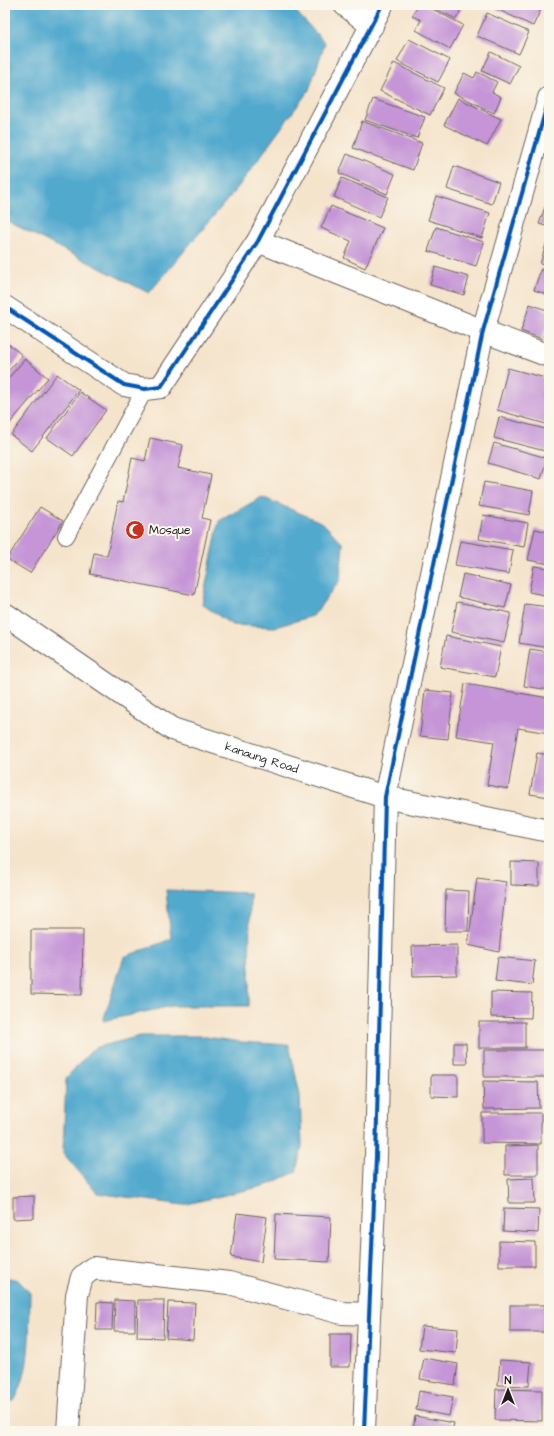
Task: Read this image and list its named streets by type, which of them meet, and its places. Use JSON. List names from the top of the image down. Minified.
{"streets":{"street":["kanaung Road"]},"places":{"mosque":["Mosque"]},"north":"top"}
